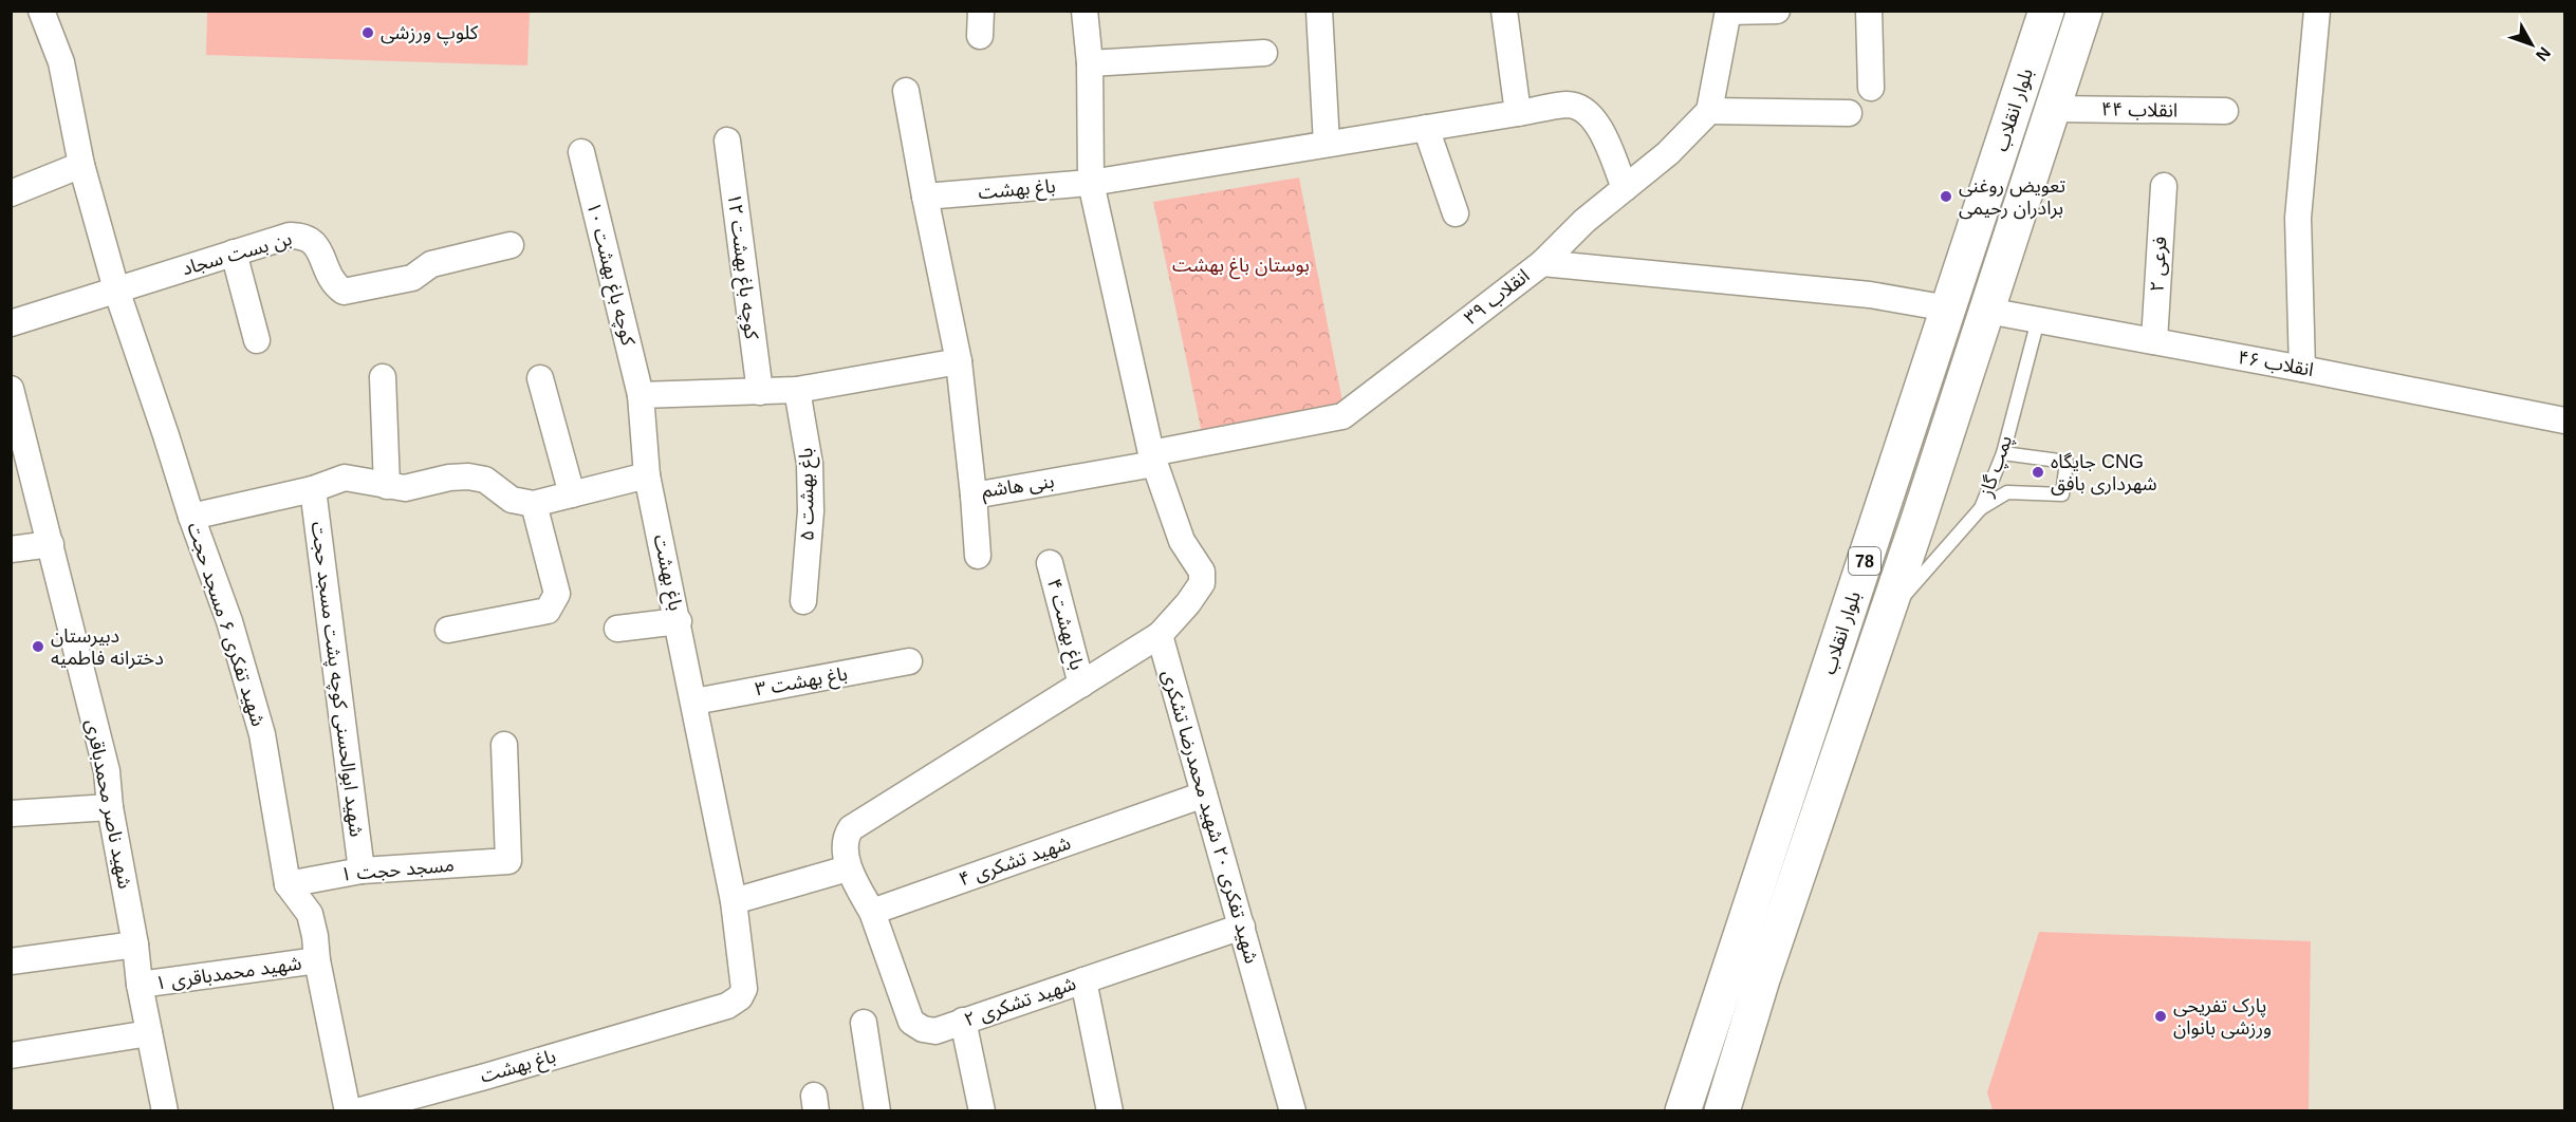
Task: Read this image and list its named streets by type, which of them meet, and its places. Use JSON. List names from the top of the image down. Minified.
{"streets":{"main road":["بلوار انقلاب","78"],"street":["انقلاب ۴۴","باغ بهشت","بن بست سجاد","فرعی ۲","کوچه باغ بهشت ۱۲","کوچه باغ بهشت ۱۰","انقلاب ۳۹","انقلاب ۴۶","بنی هاشم","باغ بهشت ۵","شهید تفکری ۶ مسجد حجت","باغ بهشت ۴","شهید ابوالحسنی کوچه پشت مسجد حجت","باغ بهشت ۳","شهید ناصر محمدباقری","شهید تفکری ۲۰ شهید محمدرضا تشکری","شهید تشکری ۴","مسجد حجت ۱","شهید محمدباقری ۱","شهید تشکری ۲"],"lane":["پمپ گاز"]},"crossings":[["بلوار انقلاب","انقلاب ۴۴"],["بلوار انقلاب","انقلاب ۳۹"],["بلوار انقلاب","انقلاب ۴۶"],["بلوار انقلاب","پمپ گاز"],["باغ بهشت","کوچه باغ بهشت ۱۰"],["باغ بهشت","باغ بهشت ۳"],["بن بست سجاد","شهید تفکری ۶ مسجد حجت"],["فرعی ۲","انقلاب ۴۶"],["انقلاب ۳۹","بنی هاشم"],["انقلاب ۴۶","پمپ گاز"],["شهید تفکری ۶ مسجد حجت","مسجد حجت ۱"],["شهید تفکری ۶ مسجد حجت","شهید محمدباقری ۱"],["شهید ابوالحسنی کوچه پشت مسجد حجت","مسجد حجت ۱"],["شهید ناصر محمدباقری","شهید محمدباقری ۱"],["شهید تفکری ۲۰ شهید محمدرضا تشکری","شهید تشکری ۴"],["شهید تفکری ۲۰ شهید محمدرضا تشکری","شهید تشکری ۲"],["شهید تشکری ۴","شهید تشکری ۲"]],"parks":["بوستان باغ بهشت"],"places":["کلوپ ورزشی","تعویض روغنی برادران رحیمی","جایگاه CNG شهرداری بافق","دبیرستان دخترانه فاطمیه","پارک تفریحی ورزشی بانوان"],"north":"bottom right"}
